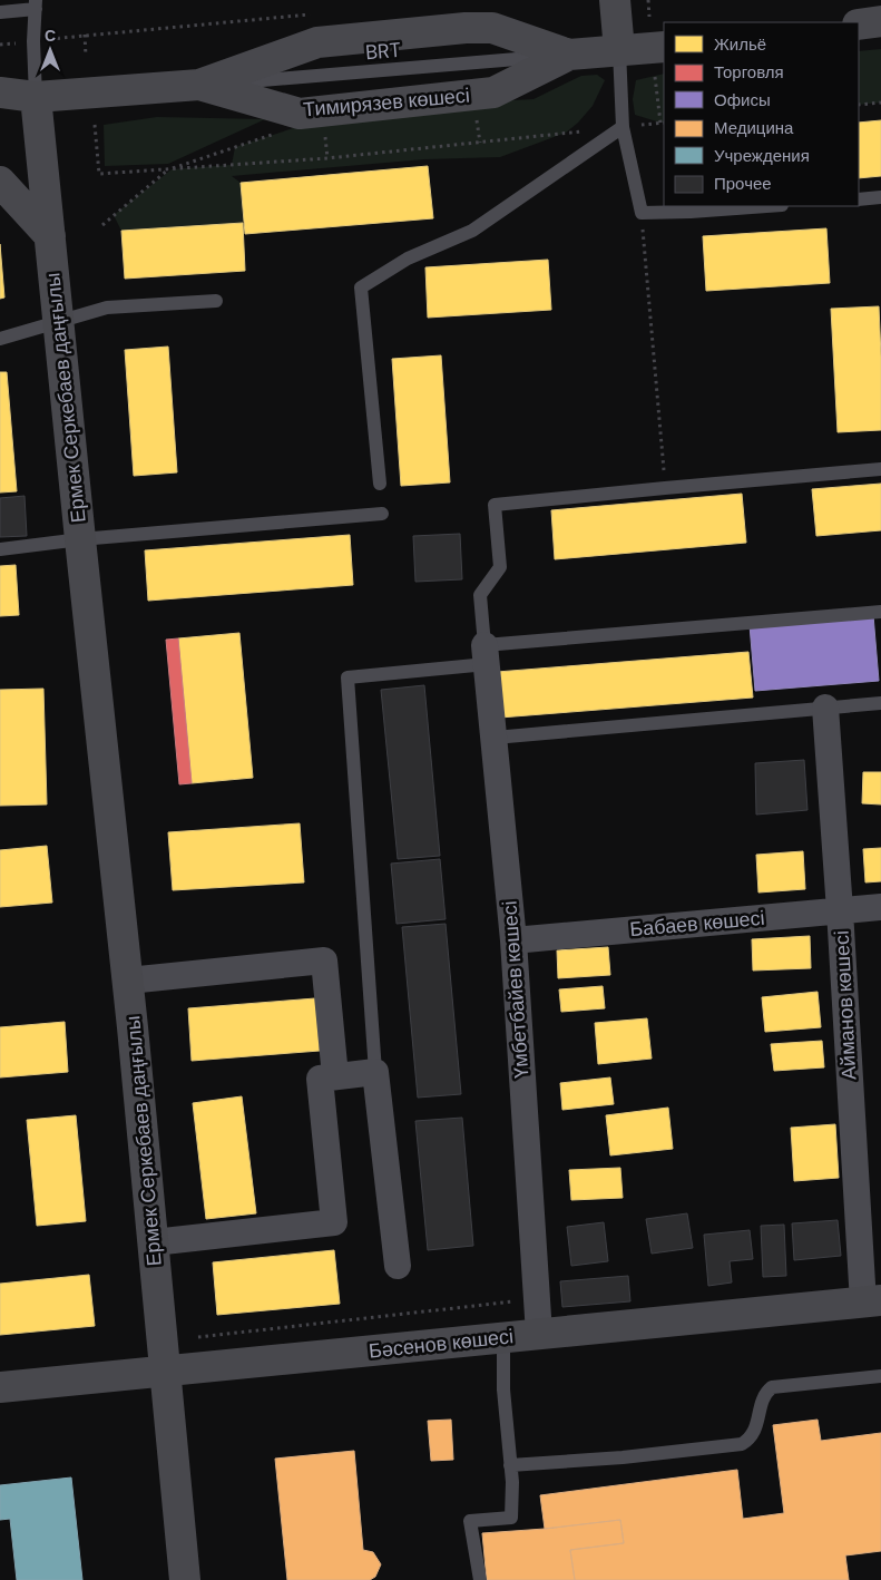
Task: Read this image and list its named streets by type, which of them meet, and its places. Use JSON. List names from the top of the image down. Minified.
{"streets":{"street":["Тимирязев көшесі","Ермек Серкебаев даңғылы","Бабаев көшесі","Үмбетбайев көшесі","Айманов көшесі","Бәсенов көшесі"]},"crossings":[["Тимирязев көшесі","Ермек Серкебаев даңғылы"],["Ермек Серкебаев даңғылы","Бәсенов көшесі"],["Бабаев көшесі","Үмбетбайев көшесі"],["Бабаев көшесі","Айманов көшесі"],["Үмбетбайев көшесі","Бәсенов көшесі"],["Айманов көшесі","Бәсенов көшесі"]],"legend":["Жильё","Торговля","Офисы","Медицина","Учреждения","Прочее"],"north":"top"}
